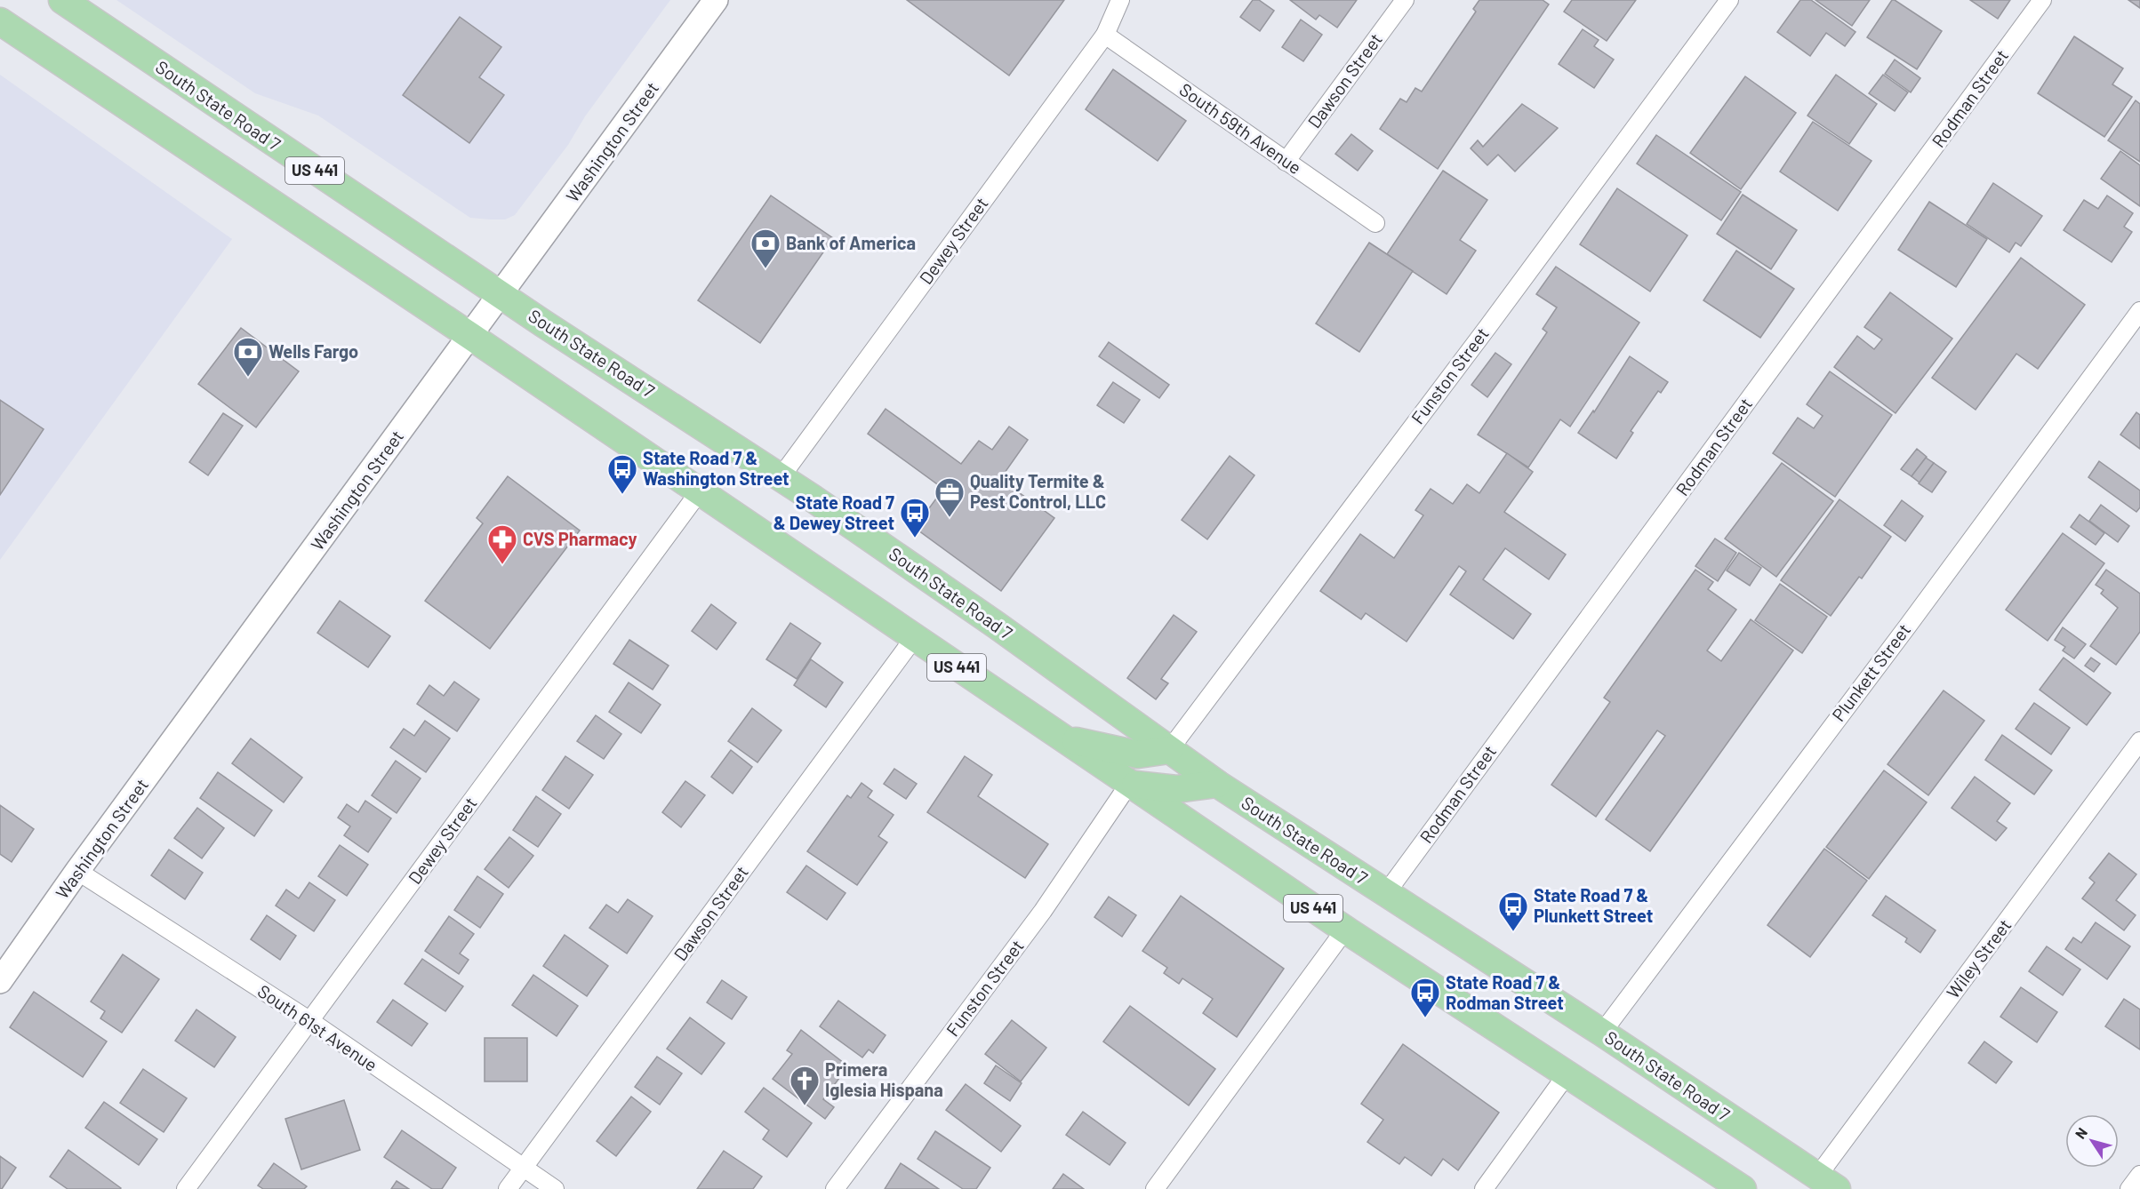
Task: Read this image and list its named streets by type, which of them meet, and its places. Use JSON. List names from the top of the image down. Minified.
{"streets":{"main road":["South State Road 7","US 441"],"street":["Dawson Street","Rodman Street","South 59th Avenue","Washington Street","Dewey Street","Funston Street","Plunkett Street","Wiley Street","South 61st Avenue"]},"crossings":[["Dawson Street","South 59th Avenue"],["Dawson Street","US 441"],["Dawson Street","South 61st Avenue"],["Rodman Street","South State Road 7"],["South State Road 7","Washington Street"],["South State Road 7","Dewey Street"],["South State Road 7","Funston Street"],["South State Road 7","Plunkett Street"],["South State Road 7","Wiley Street"],["South 59th Avenue","Dewey Street"],["Washington Street","US 441"],["Washington Street","South 61st Avenue"],["US 441","Dewey Street"],["US 441","Funston Street"],["Dewey Street","South 61st Avenue"]],"places":{"bank":["Bank of America","Wells Fargo"],"bus stop":["State Road 7 & Washington Street","State Road 7 & Dewey Street","State Road 7 & Plunkett Street","State Road 7 & Rodman Street"],"office":["Quality Termite & Pest Control, LLC"],"pharmacy":["CVS Pharmacy"],"church":["Primera Iglesia Hispana"]},"north":"top left"}
